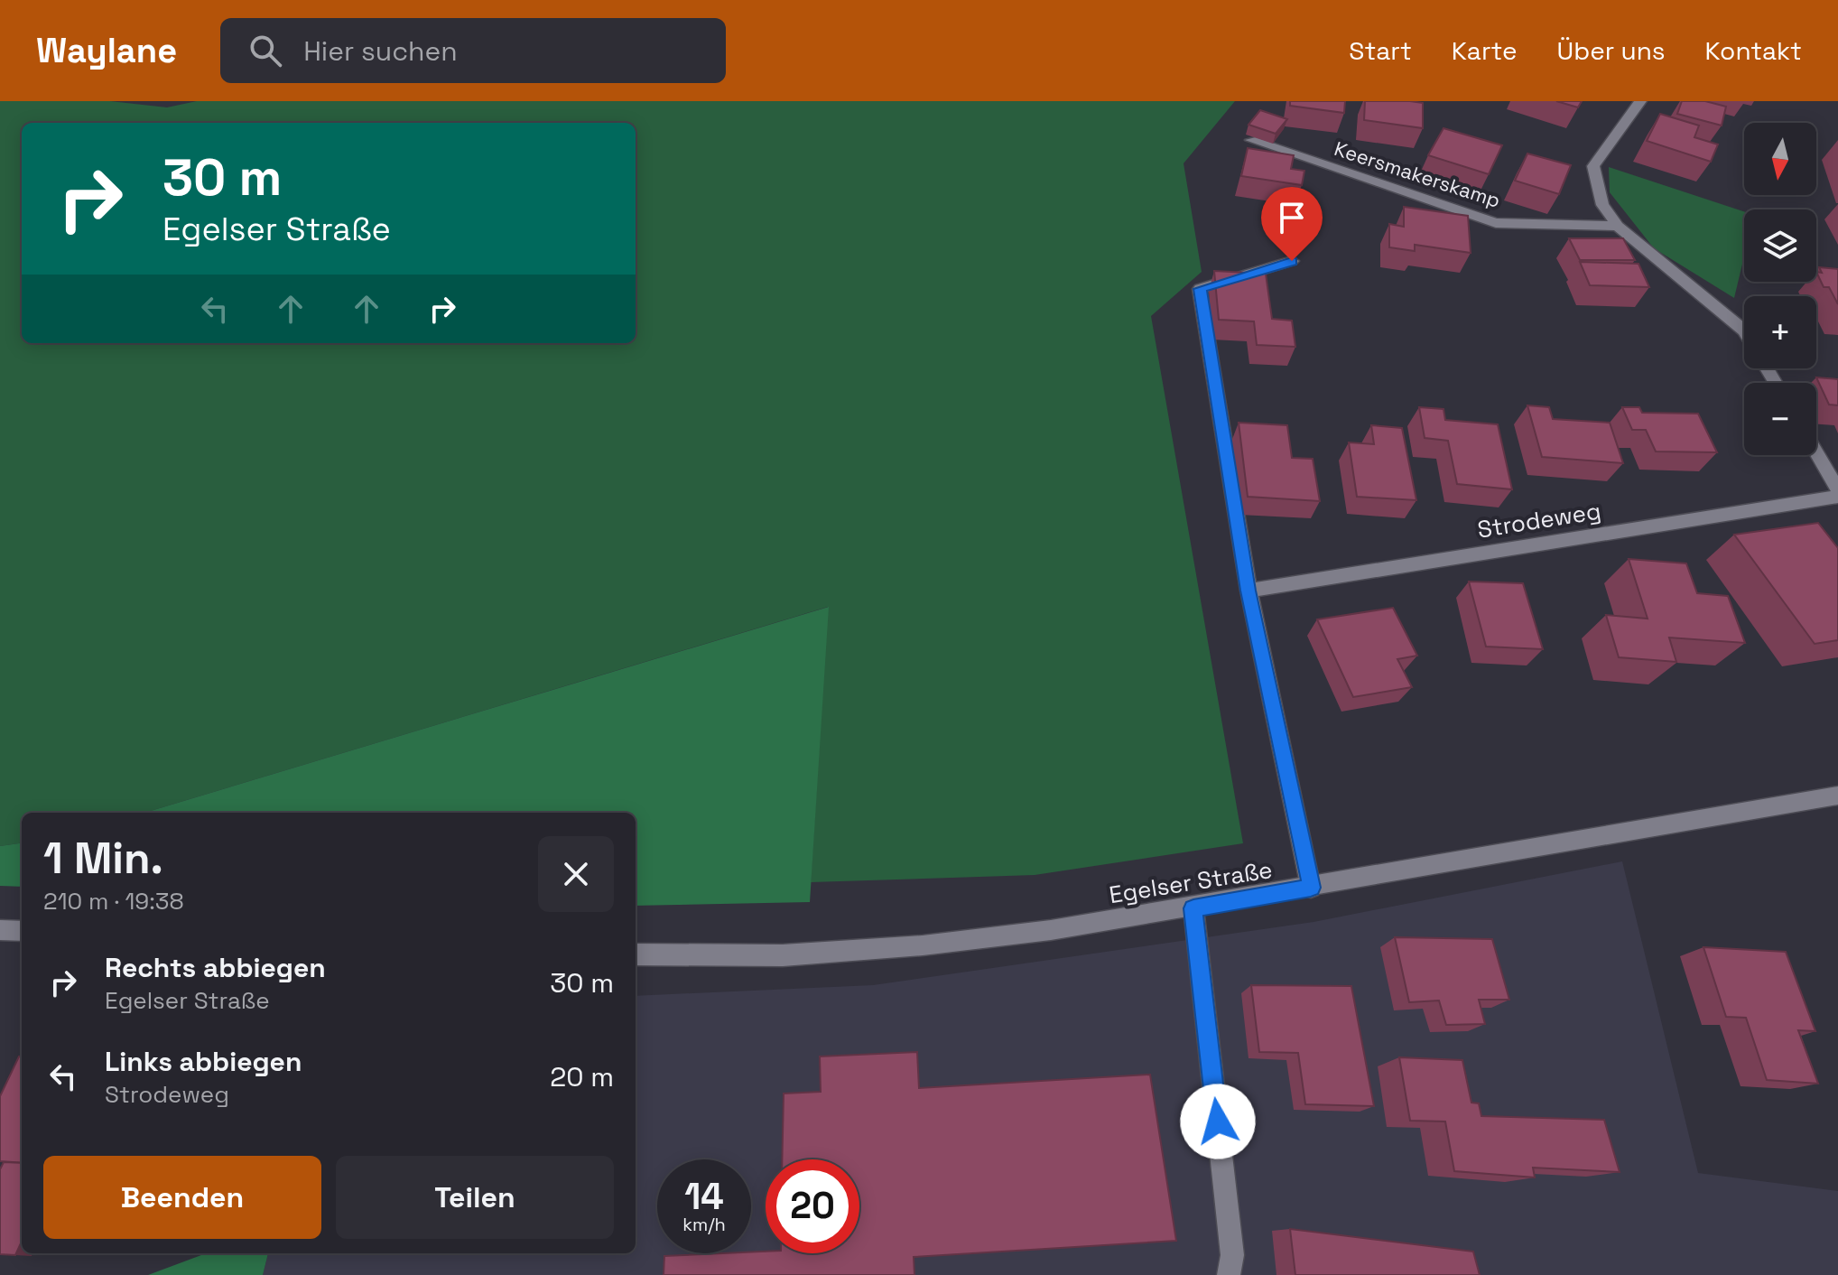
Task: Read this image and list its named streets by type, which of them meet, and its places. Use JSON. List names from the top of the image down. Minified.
{"streets":{"street":["Keersmakerskamp","Strodeweg","Egelser Straße"]},"north":"bottom","page":{"header":"Waylane","search":"Hier suchen","nav":["Start","Karte","Über uns","Kontakt"],"map_buttons":["+","−"],"turn":["30 m","Egelser Straße"],"heading":["1 Min.","210 m · 19:38"],"list":[{"name":"Rechts abbiegen","note":"Egelser Straße","value":"30 m"},{"name":"Links abbiegen","note":"Strodeweg","value":"20 m"}],"buttons":["Beenden","Teilen"],"speed":"14 km/h","limit":"20"}}
